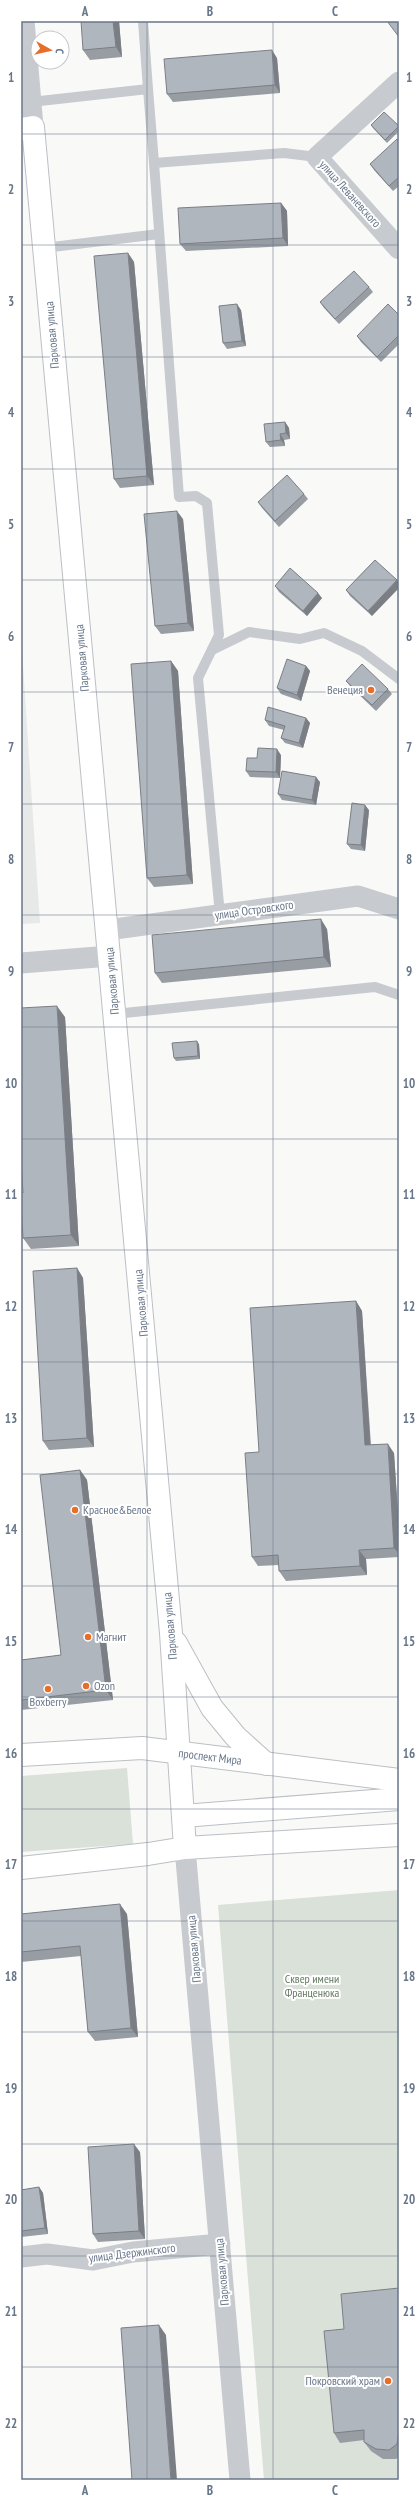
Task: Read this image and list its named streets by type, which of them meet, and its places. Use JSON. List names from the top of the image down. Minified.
{"streets":{"main road":["Парковая улица","проспект Мира"],"street":["улица Леваневского","улица Островского","улица Дзержинского"]},"crossings":[["Парковая улица","улица Островского"],["Парковая улица","проспект Мира"],["Парковая улица","улица Дзержинского"]],"parks":["Сквер имени Франценюка"],"places":["Венеция","Красное&Белое","Магнит","Ozon","Boxberry","Покровский храм"],"north":"right","grid":{"columns":["A","B","C"],"rows":["1","2","3","4","5","6","7","8","9","10","11","12","13","14","15","16","17","18","19","20","21","22"]}}
